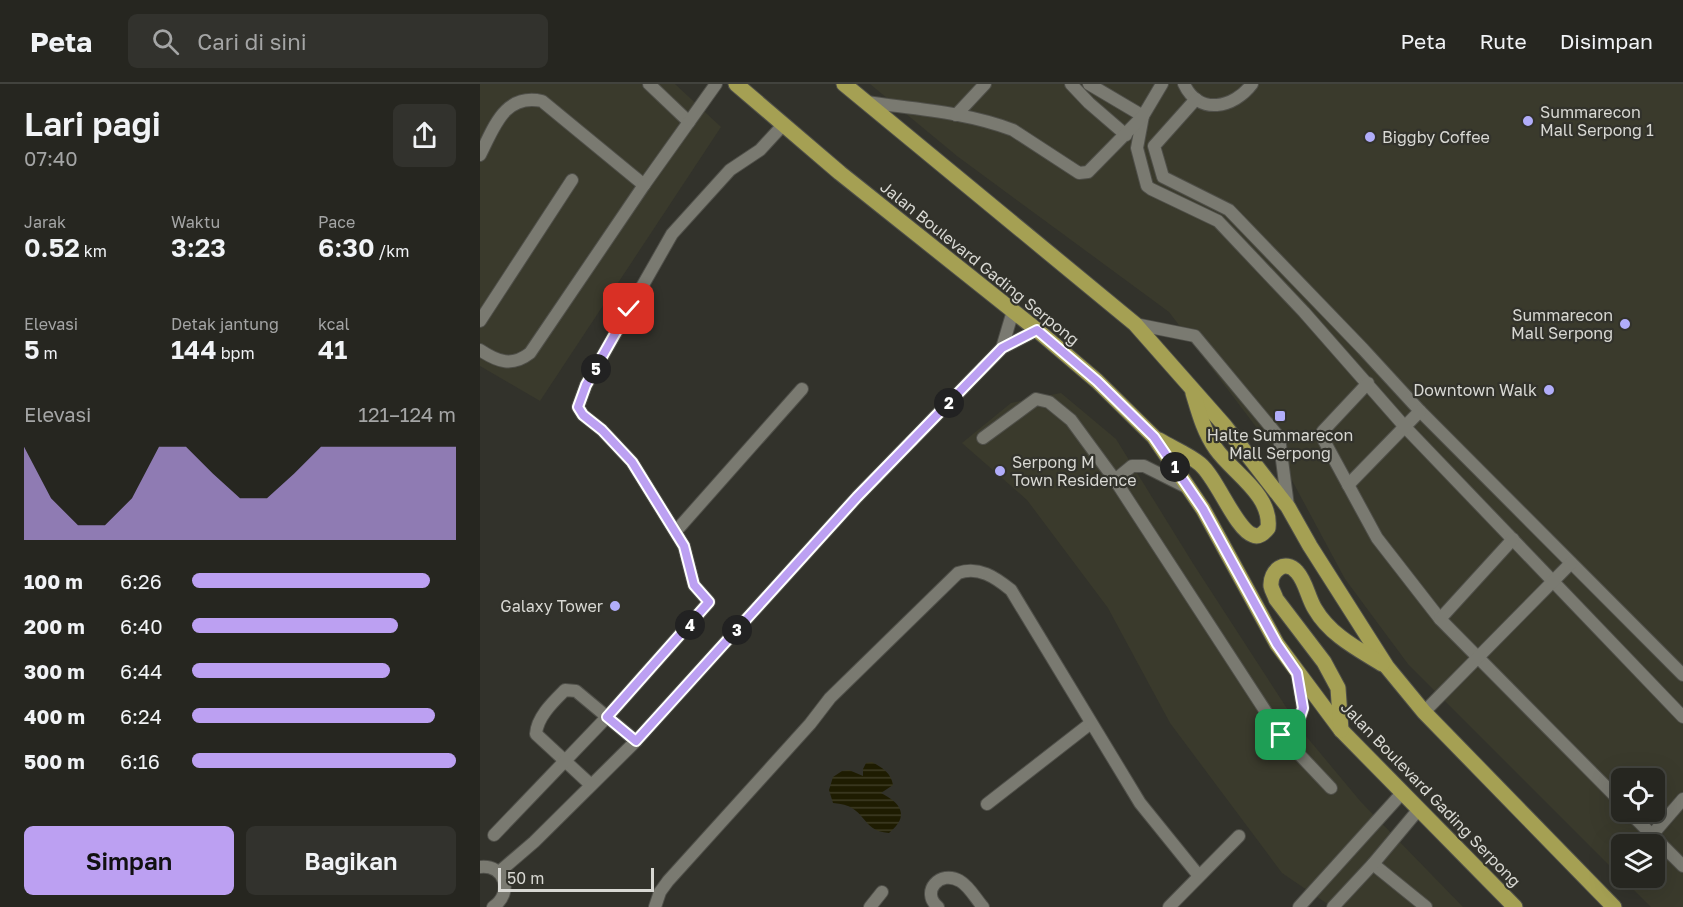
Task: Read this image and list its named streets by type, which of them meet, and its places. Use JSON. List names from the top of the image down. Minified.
{"streets":{"main road":["Jalan Boulevard Gading Serpong"]},"places":{"other":["Summarecon Mall Serpong 1","Biggby Coffee","Summarecon Mall Serpong","Downtown Walk","Serpong M Town Residence","Galaxy Tower"],"transit":["Halte Summarecon Mall Serpong"]},"scale_bar":"50 m","page":{"header":"Peta","search":"Cari di sini","nav":["Peta","Rute","Disimpan"],"heading":["Lari pagi","07:40"],"stats":[["Jarak","0.52 km"],["Waktu","3:23"],["Pace","6:30 /km"],["Elevasi","5 m"],["Detak jantung","144 bpm"],["kcal","41"]],"pins":["5","2","1","4","3"],"chart":["Elevasi","121–124 m"],"list":[{"name":"100 m","note":"6:26"},{"name":"200 m","note":"6:40"},{"name":"300 m","note":"6:44"},{"name":"400 m","note":"6:24"},{"name":"500 m","note":"6:16"}],"buttons":["Simpan","Bagikan"],"scale":"50 m"}}
